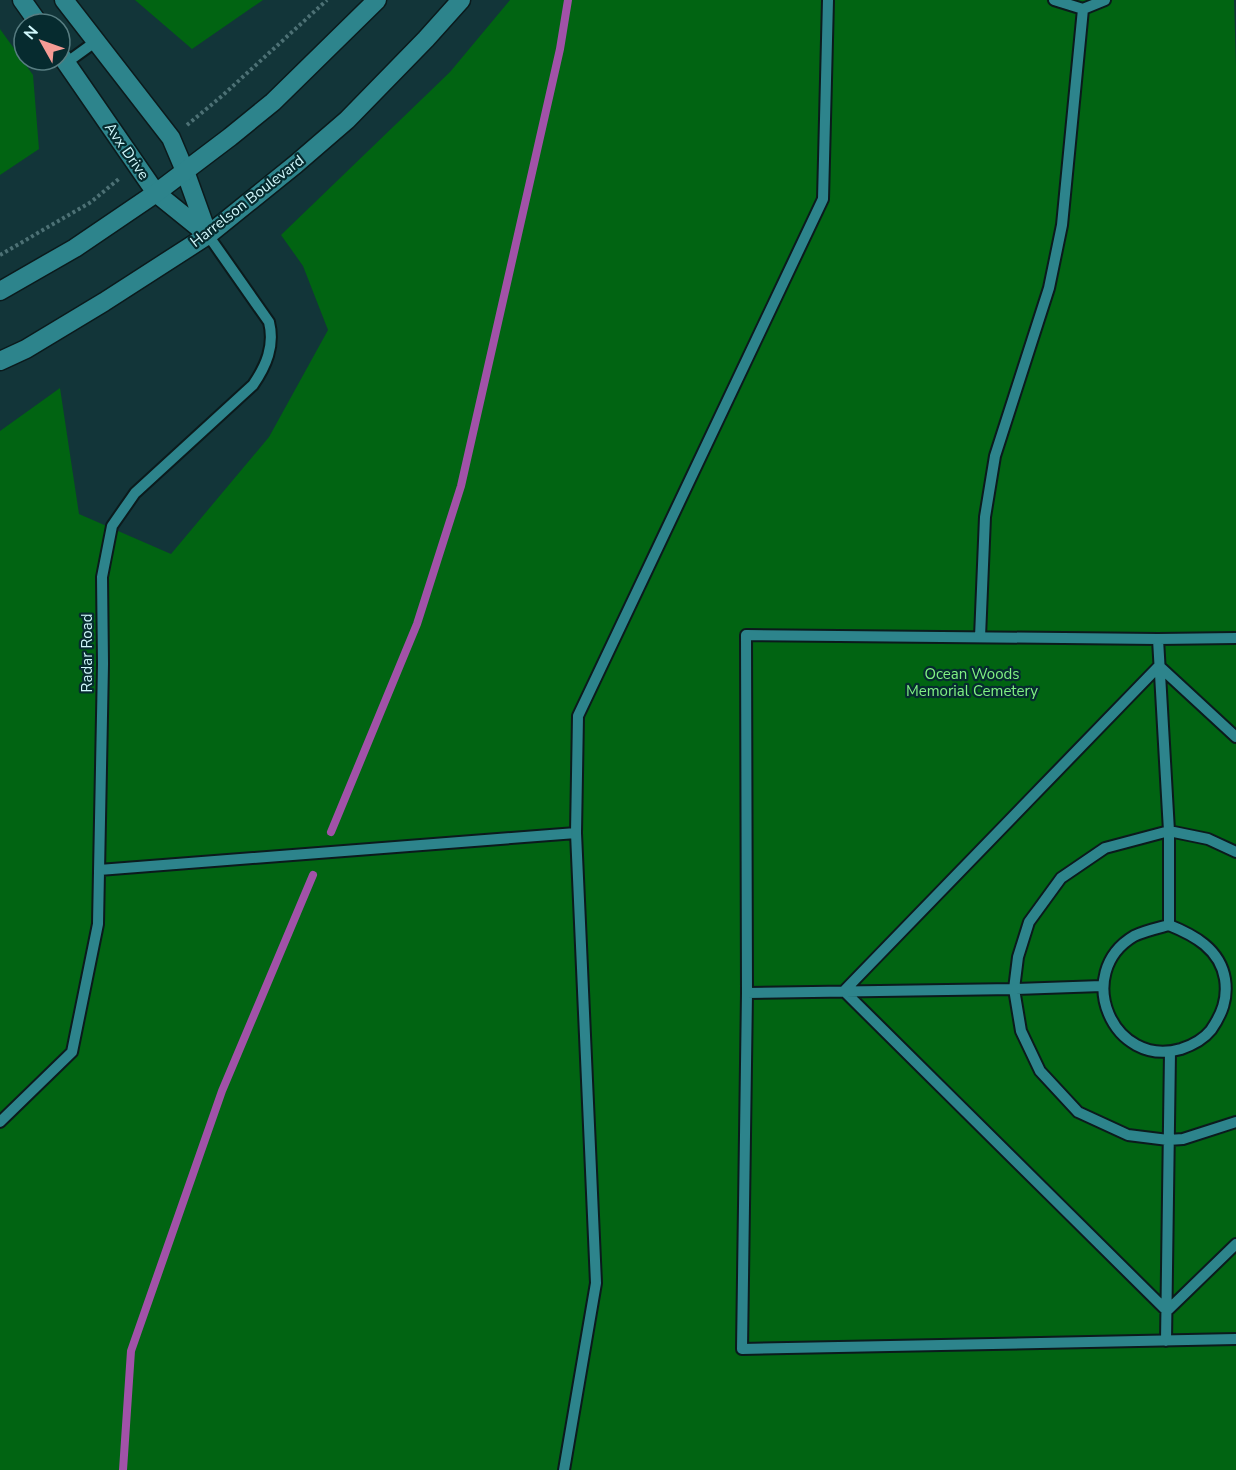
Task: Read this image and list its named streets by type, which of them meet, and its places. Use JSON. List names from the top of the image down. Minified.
{"streets":{"main road":["Avx Drive","Harrelson Boulevard"],"lane":["Radar Road"]},"crossings":[["Avx Drive","Harrelson Boulevard"],["Avx Drive","Radar Road"],["Harrelson Boulevard","Radar Road"]],"parks":["Ocean Woods Memorial Cemetery"],"north":"top left"}
